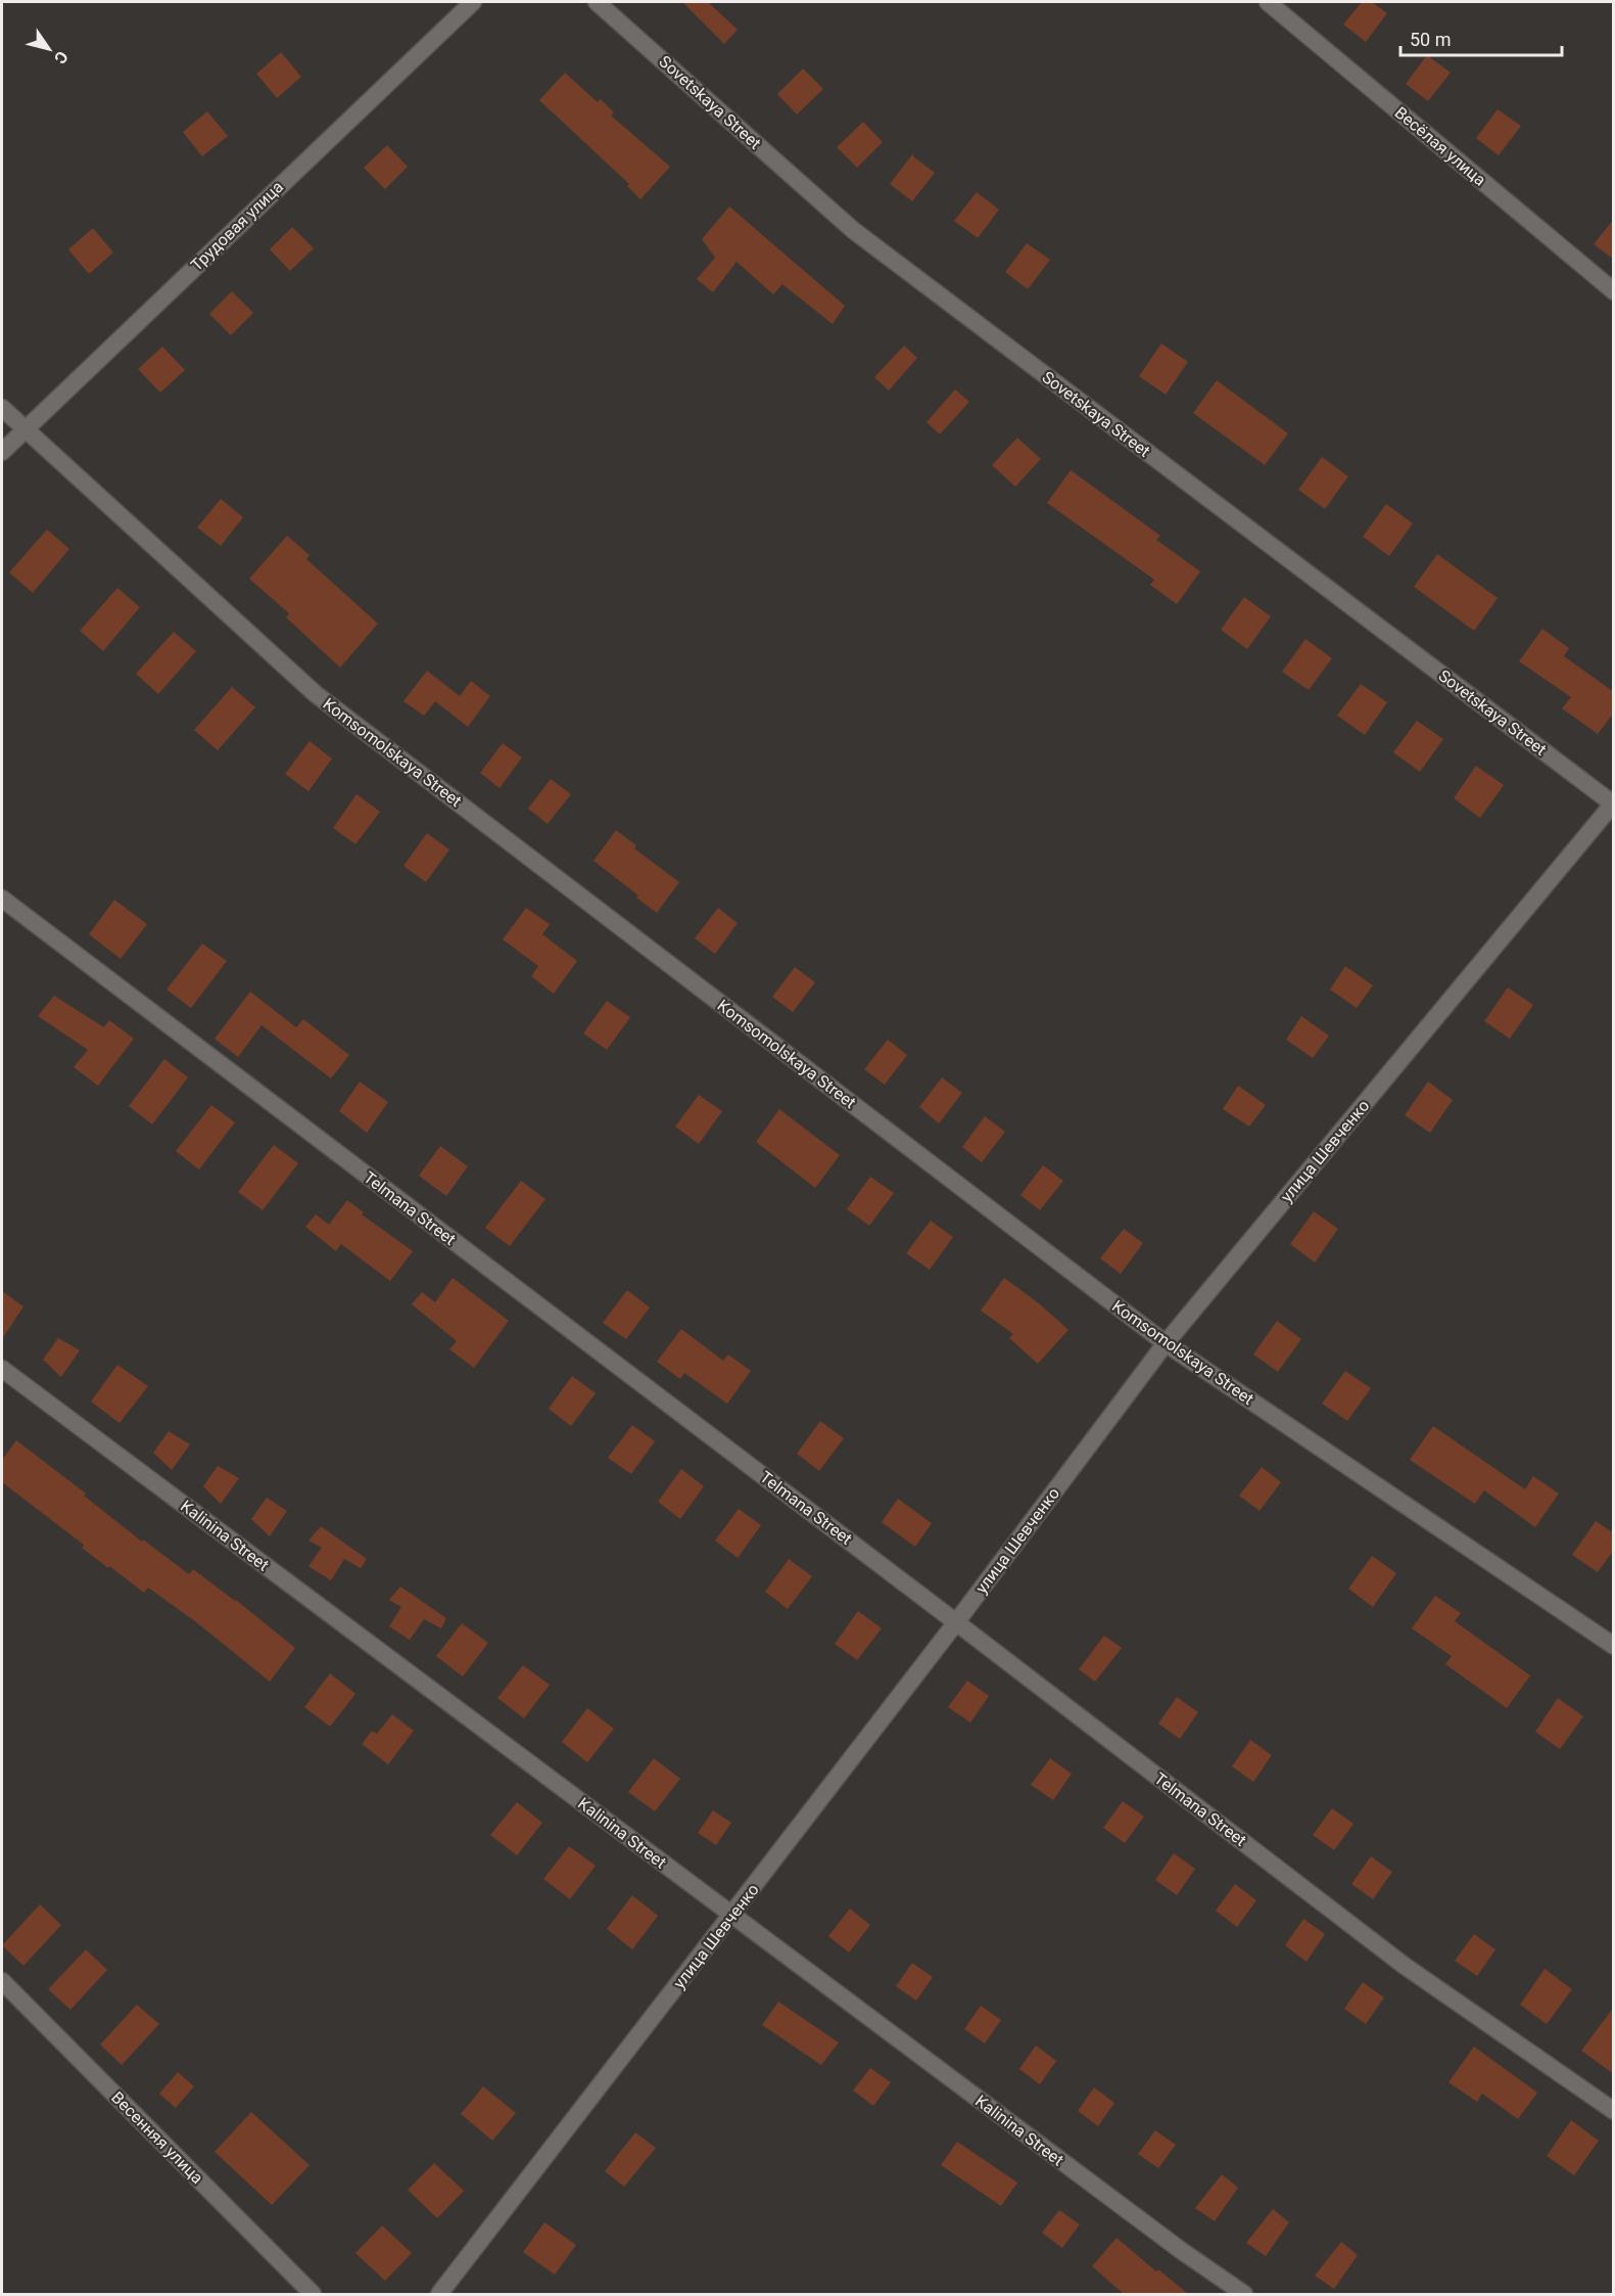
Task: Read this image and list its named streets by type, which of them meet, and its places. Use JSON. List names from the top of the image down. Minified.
{"streets":{"street":["Sovetskaya Street","Весёлая улица","Трудовая улица","Komsomolskaya Street","улица Шевченко","Telmana Street","Kalinina Street","Весенняя улица"]},"crossings":[["Sovetskaya Street","улица Шевченко"],["Трудовая улица","Komsomolskaya Street"],["Komsomolskaya Street","улица Шевченко"],["улица Шевченко","Telmana Street"],["улица Шевченко","Kalinina Street"]],"scale_bar":"50 m","north":"bottom right"}
